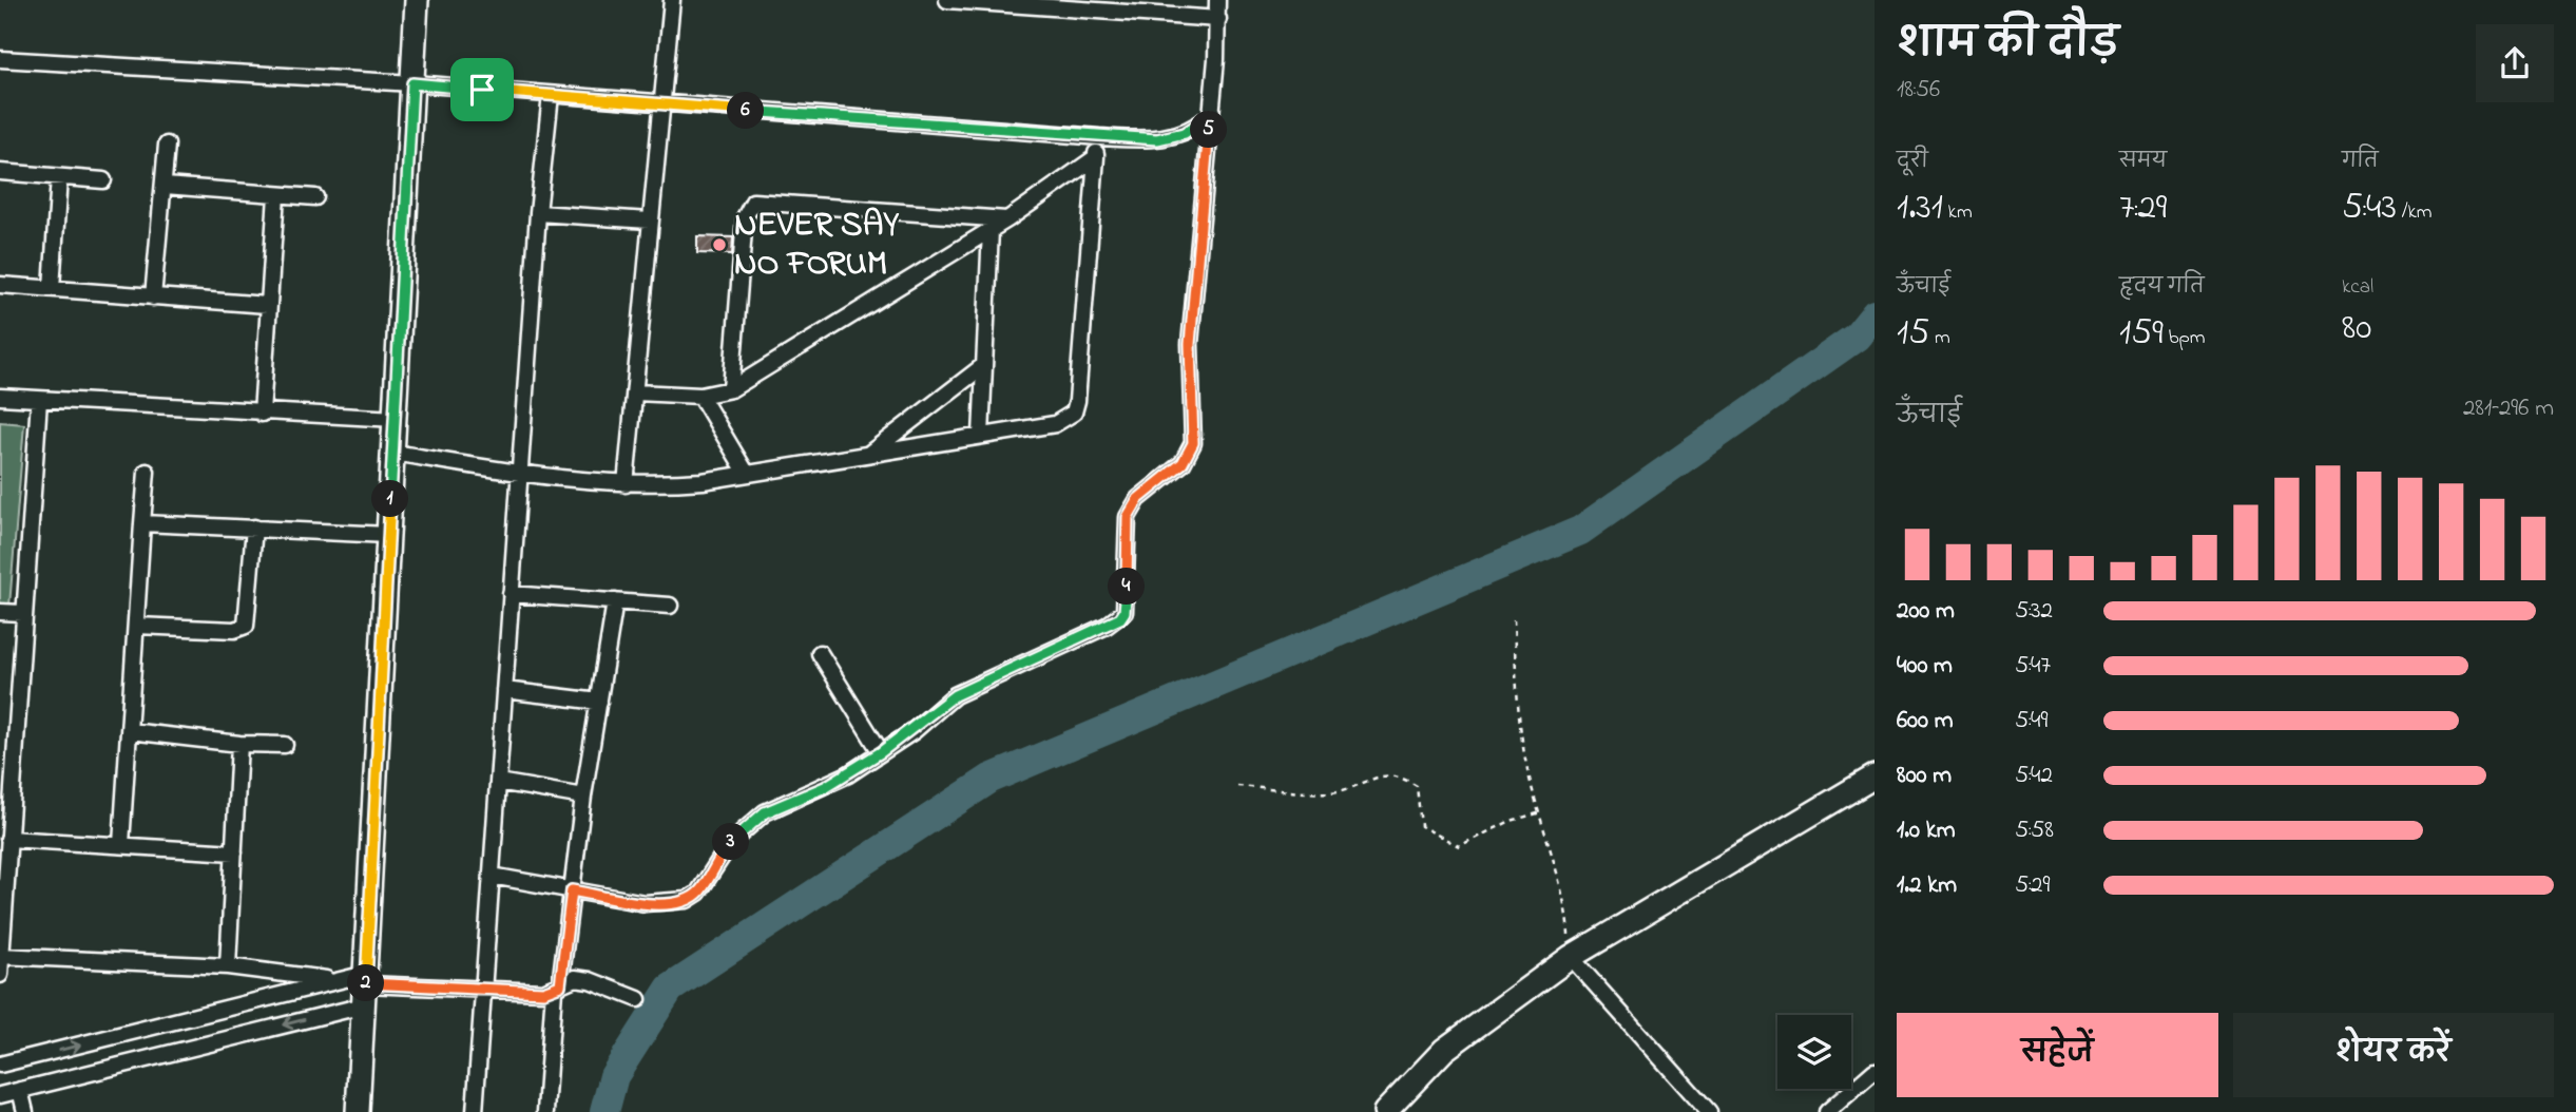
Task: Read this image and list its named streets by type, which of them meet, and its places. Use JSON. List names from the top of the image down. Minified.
{"places":["NEVER SAY NO FORUM"],"page":{"heading":["शाम की दौड़","18:56"],"pins":["6","5","1","4","3","2"],"stats":[["दूरी","1.31 km"],["समय","7:29"],["गति","5:43 /km"],["ऊँचाई","15 m"],["हृदय गति","159 bpm"],["kcal","80"]],"chart":["ऊँचाई","281–296 m"],"list":[{"name":"200 m","note":"5:32"},{"name":"400 m","note":"5:47"},{"name":"600 m","note":"5:49"},{"name":"800 m","note":"5:42"},{"name":"1.0 km","note":"5:58"},{"name":"1.2 km","note":"5:29"}],"buttons":["सहेजें","शेयर करें"]}}
